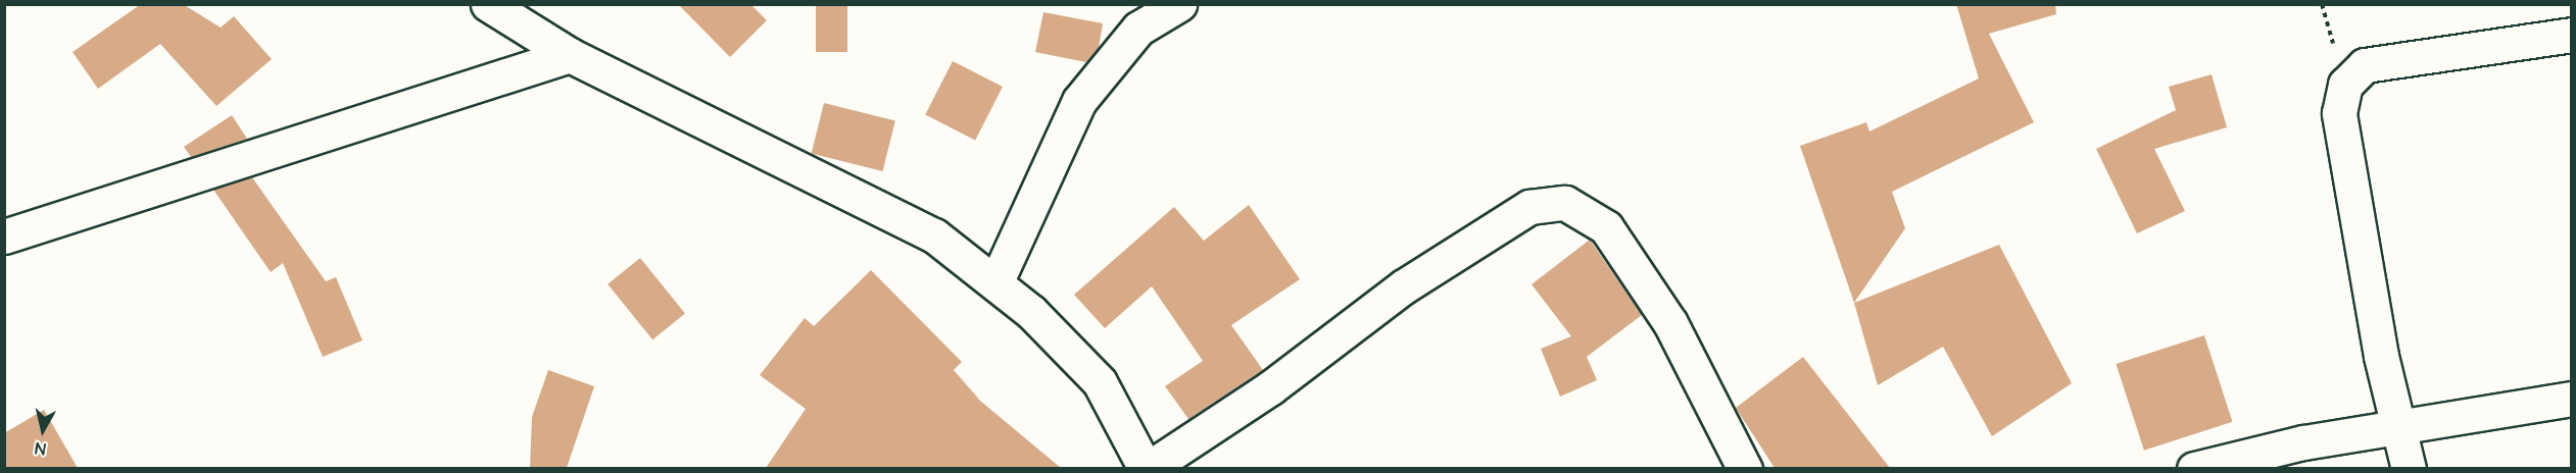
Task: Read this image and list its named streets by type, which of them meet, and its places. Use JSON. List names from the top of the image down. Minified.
{"north":"bottom"}
